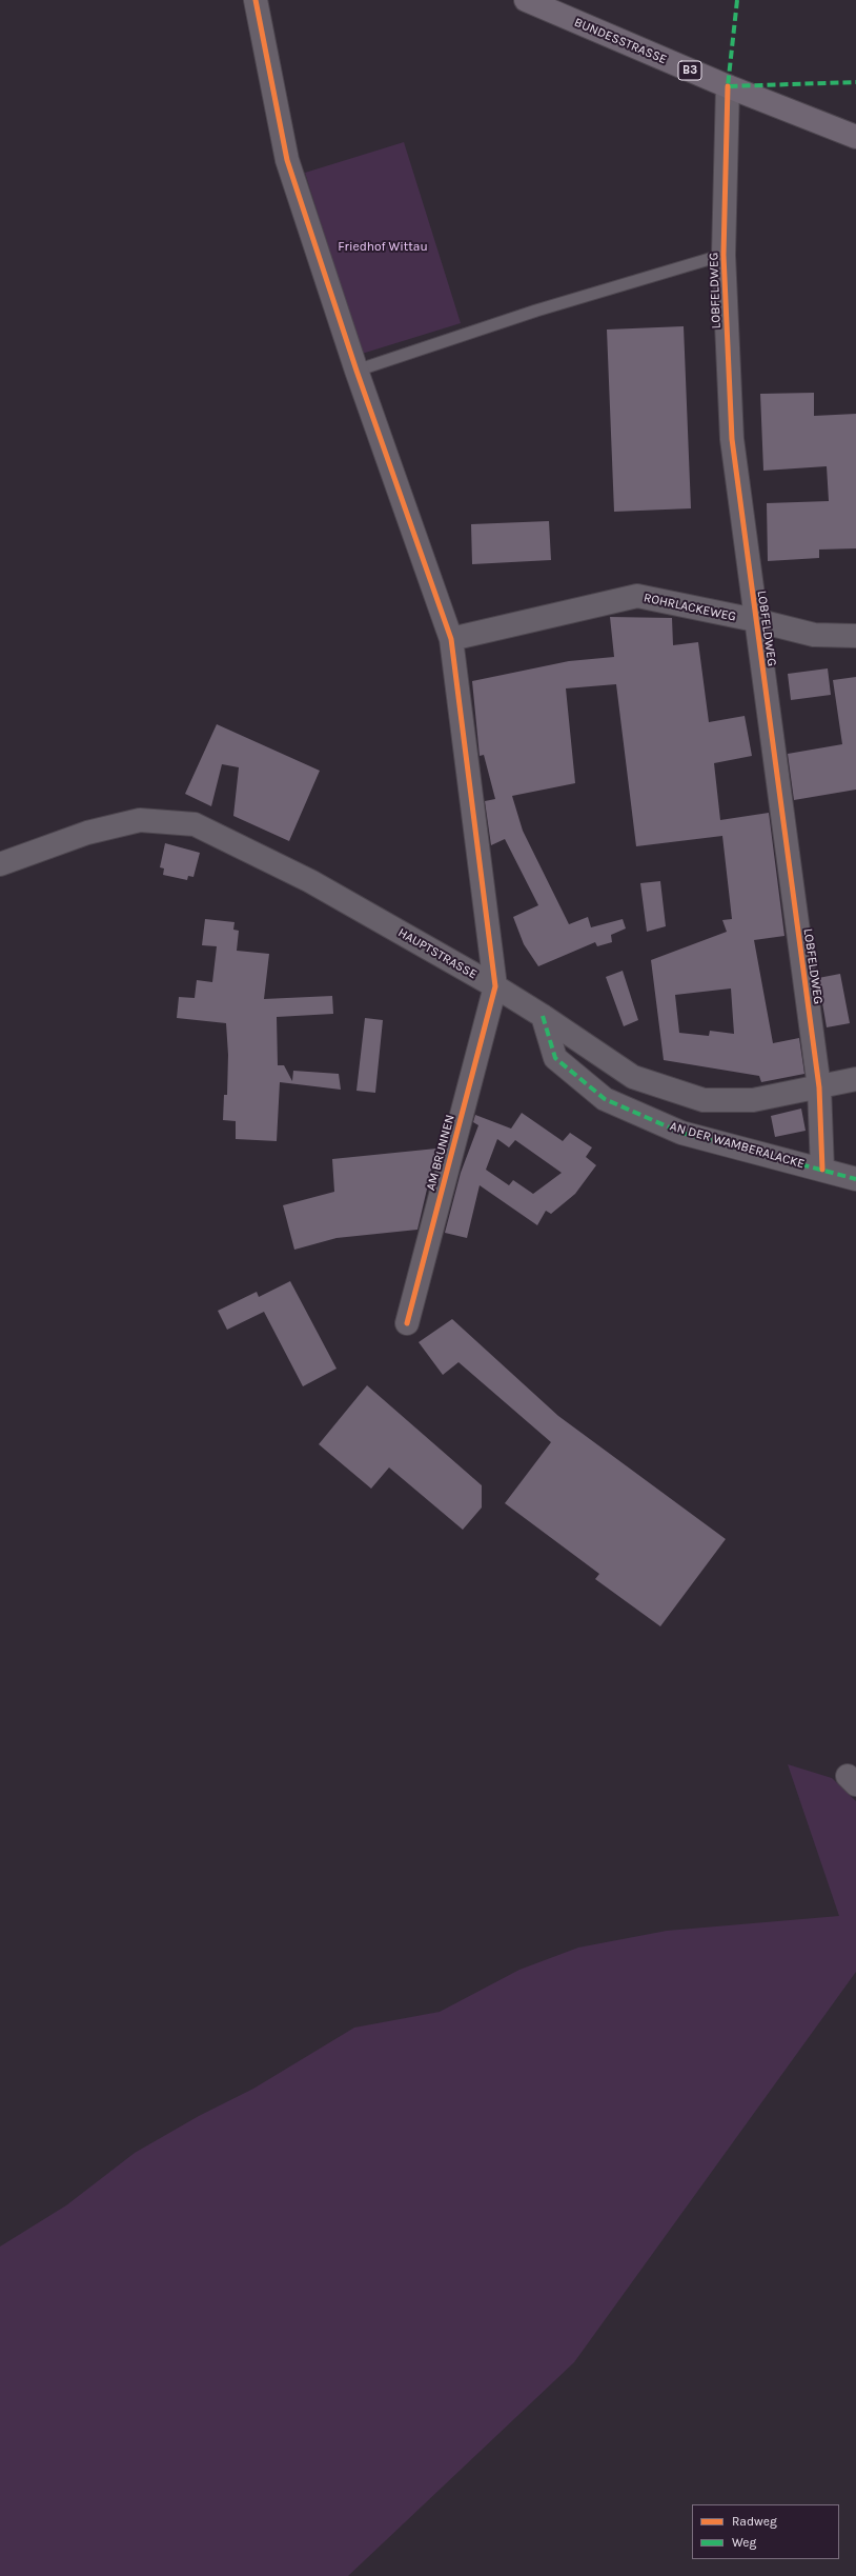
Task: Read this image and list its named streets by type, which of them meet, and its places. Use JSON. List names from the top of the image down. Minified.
{"streets":{"main road":["BUNDESSTRASSE","B3"],"street":["LOBFELDWEG","ROHRLACKEWEG","HAUPTSTRASSE","AN DER WAMBERALACKE","AM BRUNNEN"]},"crossings":[["BUNDESSTRASSE","LOBFELDWEG"],["LOBFELDWEG","ROHRLACKEWEG"],["LOBFELDWEG","HAUPTSTRASSE"],["LOBFELDWEG","AN DER WAMBERALACKE"],["HAUPTSTRASSE","AN DER WAMBERALACKE"],["HAUPTSTRASSE","AM BRUNNEN"]],"parks":["Friedhof Wittau"],"legend":["Radweg","Weg"]}
